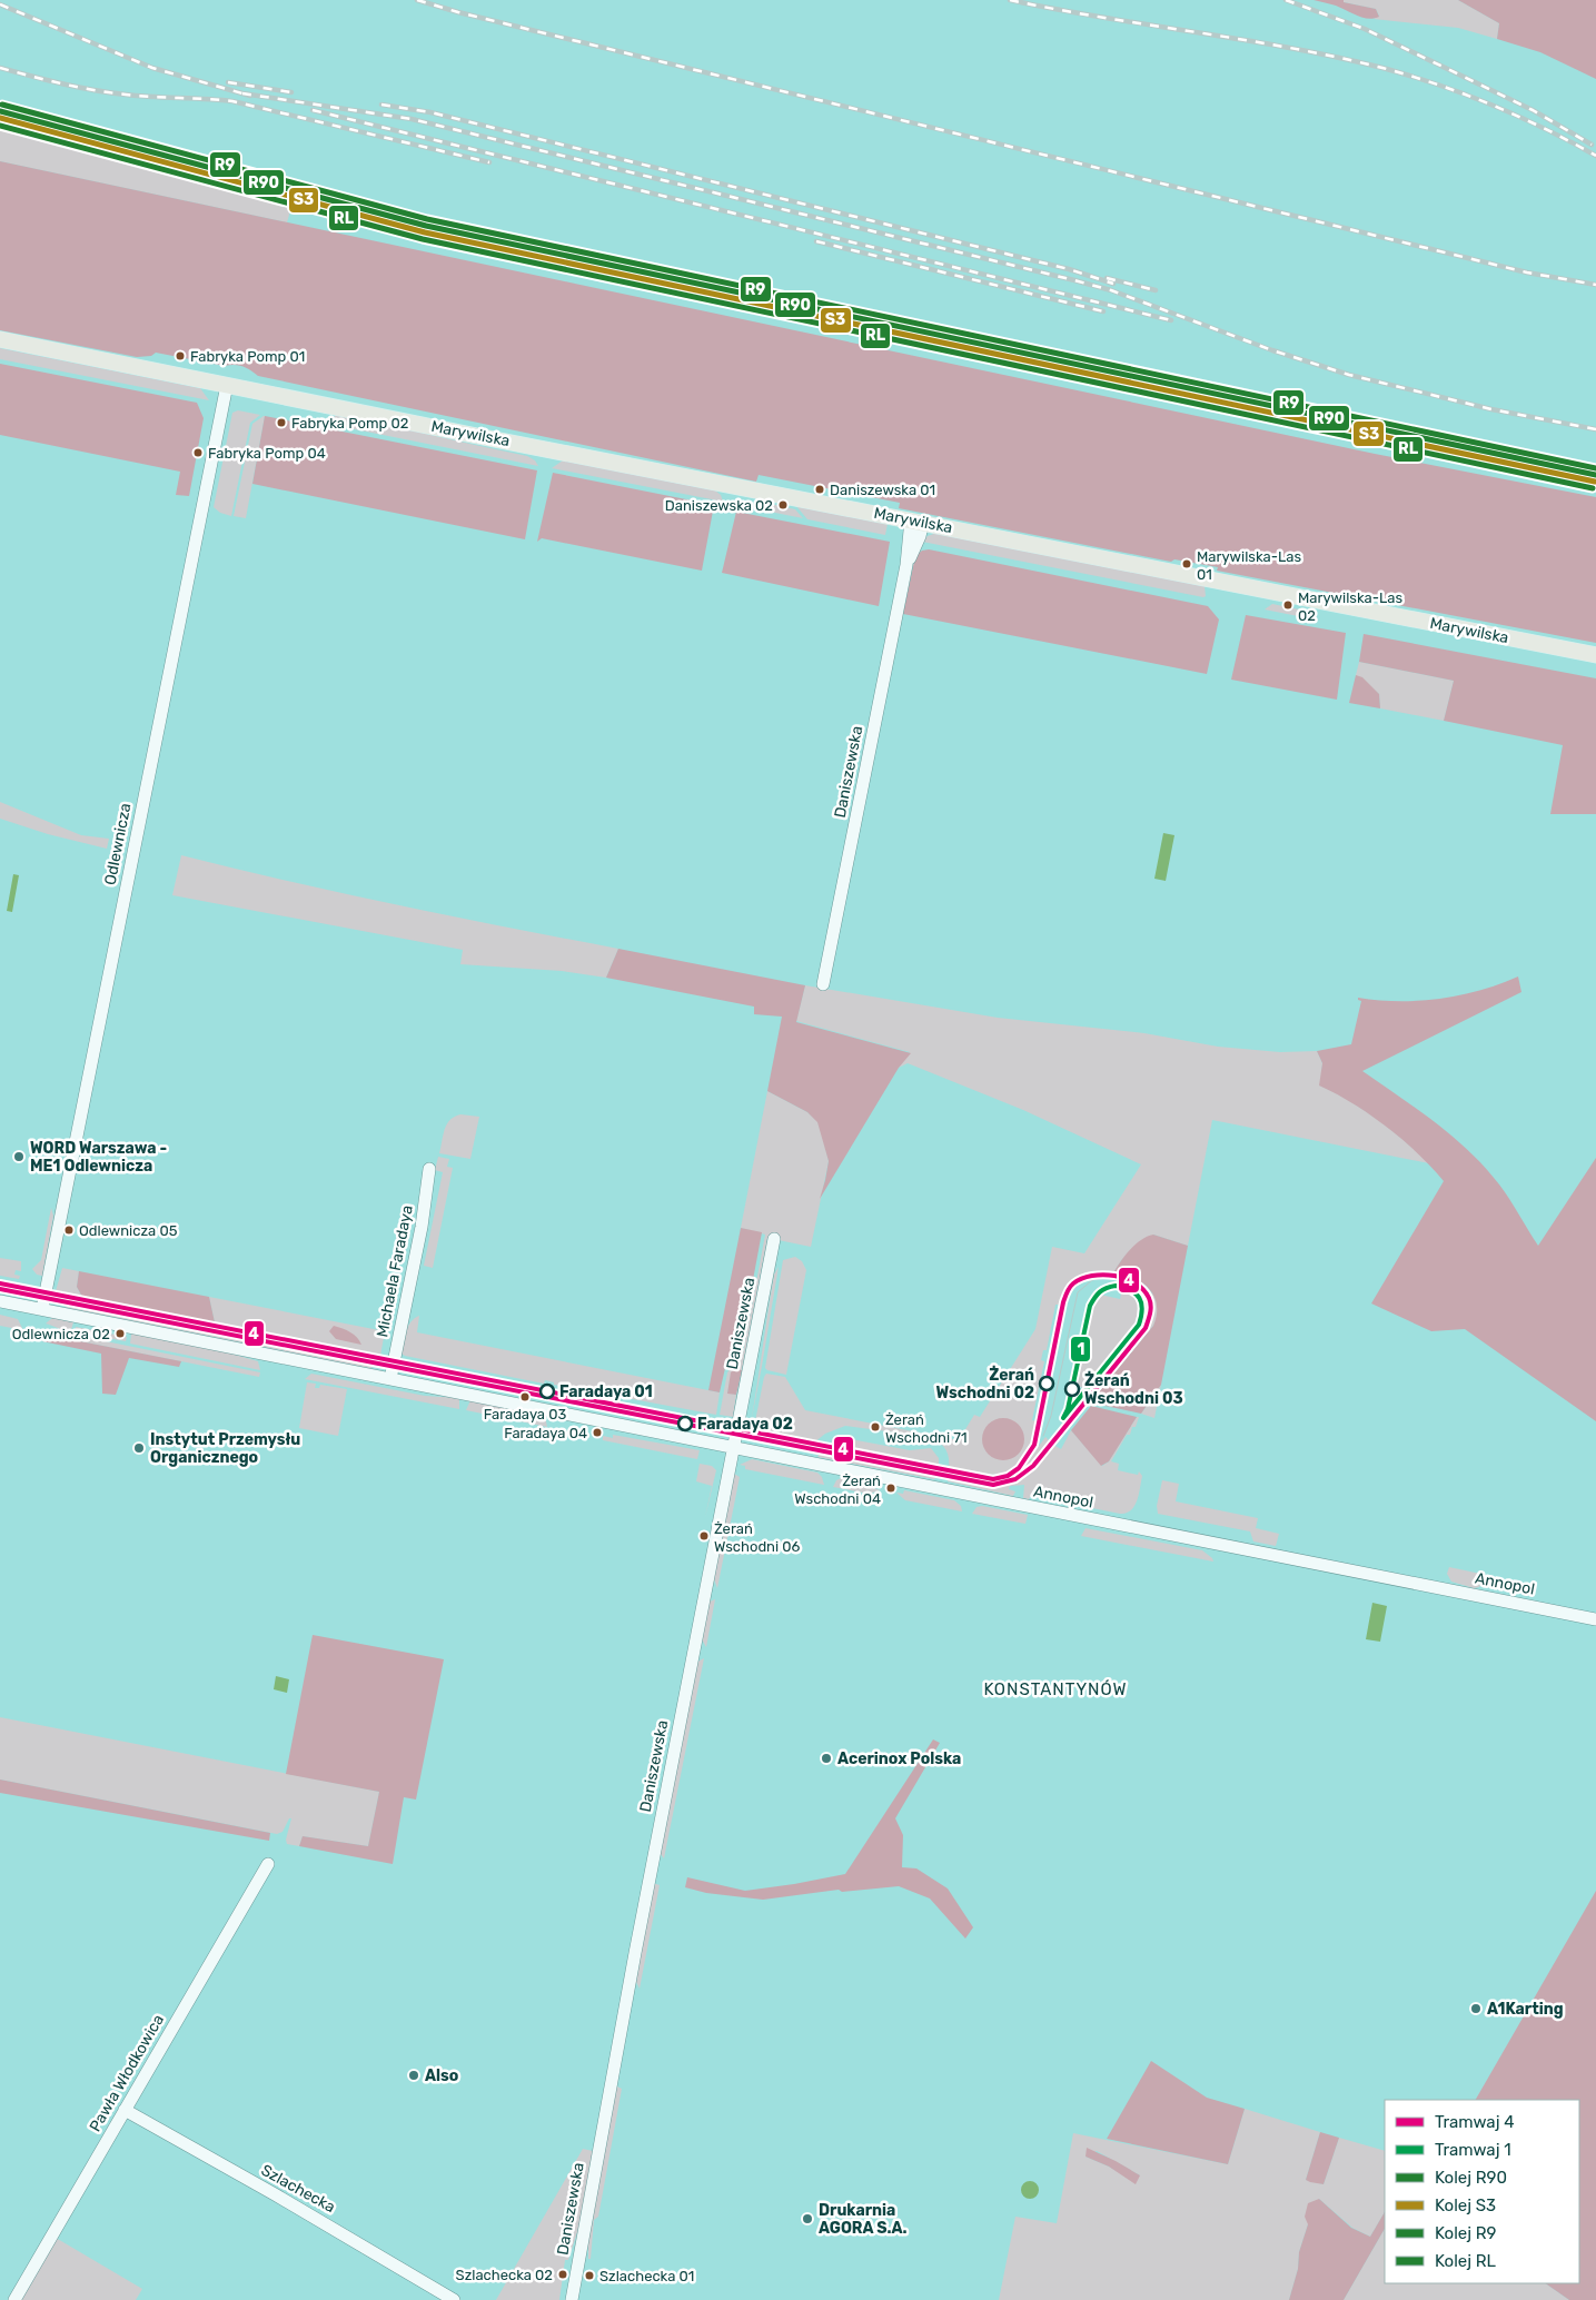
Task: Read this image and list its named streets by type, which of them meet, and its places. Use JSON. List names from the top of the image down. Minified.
{"streets":{"main road":["Marywilska"],"street":["Daniszewska","Odlewnicza","Michaela Faradaya","Annopol","Pawła Włodkowica","Szlachecka"]},"crossings":[["Marywilska","Daniszewska"],["Marywilska","Odlewnicza"],["Daniszewska","Annopol"],["Odlewnicza","Annopol"],["Michaela Faradaya","Annopol"],["Pawła Włodkowica","Szlachecka"]],"districts":["KONSTANTYNÓW"],"places":["Fabryka Pomp 01","Fabryka Pomp 02","Fabryka Pomp 04","Daniszewska 01","Daniszewska 02","Marywilska-Las 01","Marywilska-Las 02","WORD Warszawa - ME1 Odlewnicza","Odlewnicza 05","Odlewnicza 02","Żerań Wschodni 02","Żerań Wschodni 03","Faradaya 01","Faradaya 03","Faradaya 02","Żerań Wschodni 71","Faradaya 04","Instytut Przemysłu Organicznego","Żerań Wschodni 04","Żerań Wschodni 06","Acerinox Polska","A1Karting","Also","Drukarnia AGORA S.A.","Szlachecka 02","Szlachecka 01"],"lines":["rail line R9","rail line R90","rail line S3","rail line RL","tram line 4","tram line 1"],"legend":["Tramwaj 4","Tramwaj 1","Kolej R90","Kolej S3","Kolej R9","Kolej RL"]}
